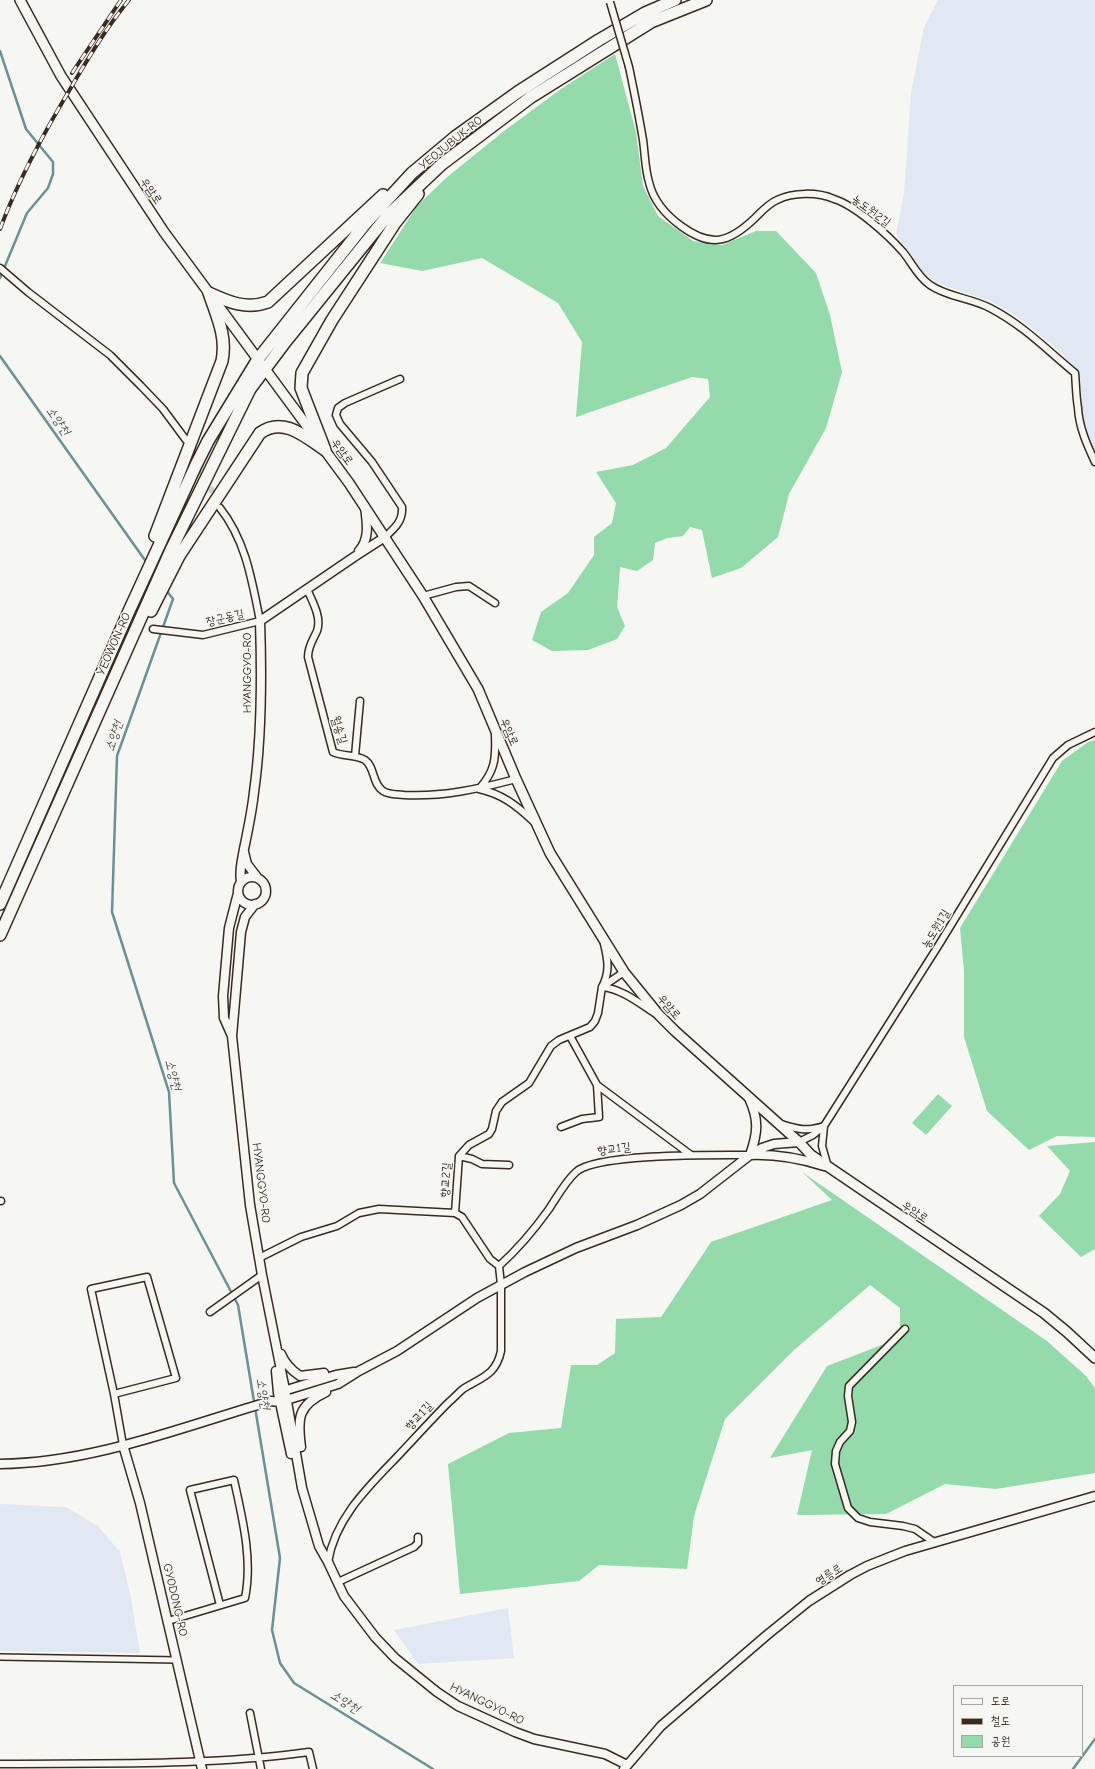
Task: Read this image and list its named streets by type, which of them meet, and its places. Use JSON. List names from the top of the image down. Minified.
{"streets":{"highway":["YEOJUBUK-RO","YEOWON-RO"],"main road":["우암로"],"street":["농도원2길","장군동길","HYANGGYO-RO","월송길","농도원1길","향교1길","향교2길","영릉로","GYODONG-RO"]},"crossings":[["YEOJUBUK-RO","우암로"],["YEOJUBUK-RO","YEOWON-RO"],["우암로","YEOWON-RO"],["우암로","HYANGGYO-RO"],["우암로","월송길"],["우암로","농도원1길"],["우암로","향교1길"],["우암로","향교2길"],["장군동길","HYANGGYO-RO"],["HYANGGYO-RO","월송길"],["HYANGGYO-RO","향교1길"],["HYANGGYO-RO","향교2길"],["HYANGGYO-RO","영릉로"],["농도원1길","향교1길"]],"water":["소양천"],"legend":["도로","철도","공원"]}
